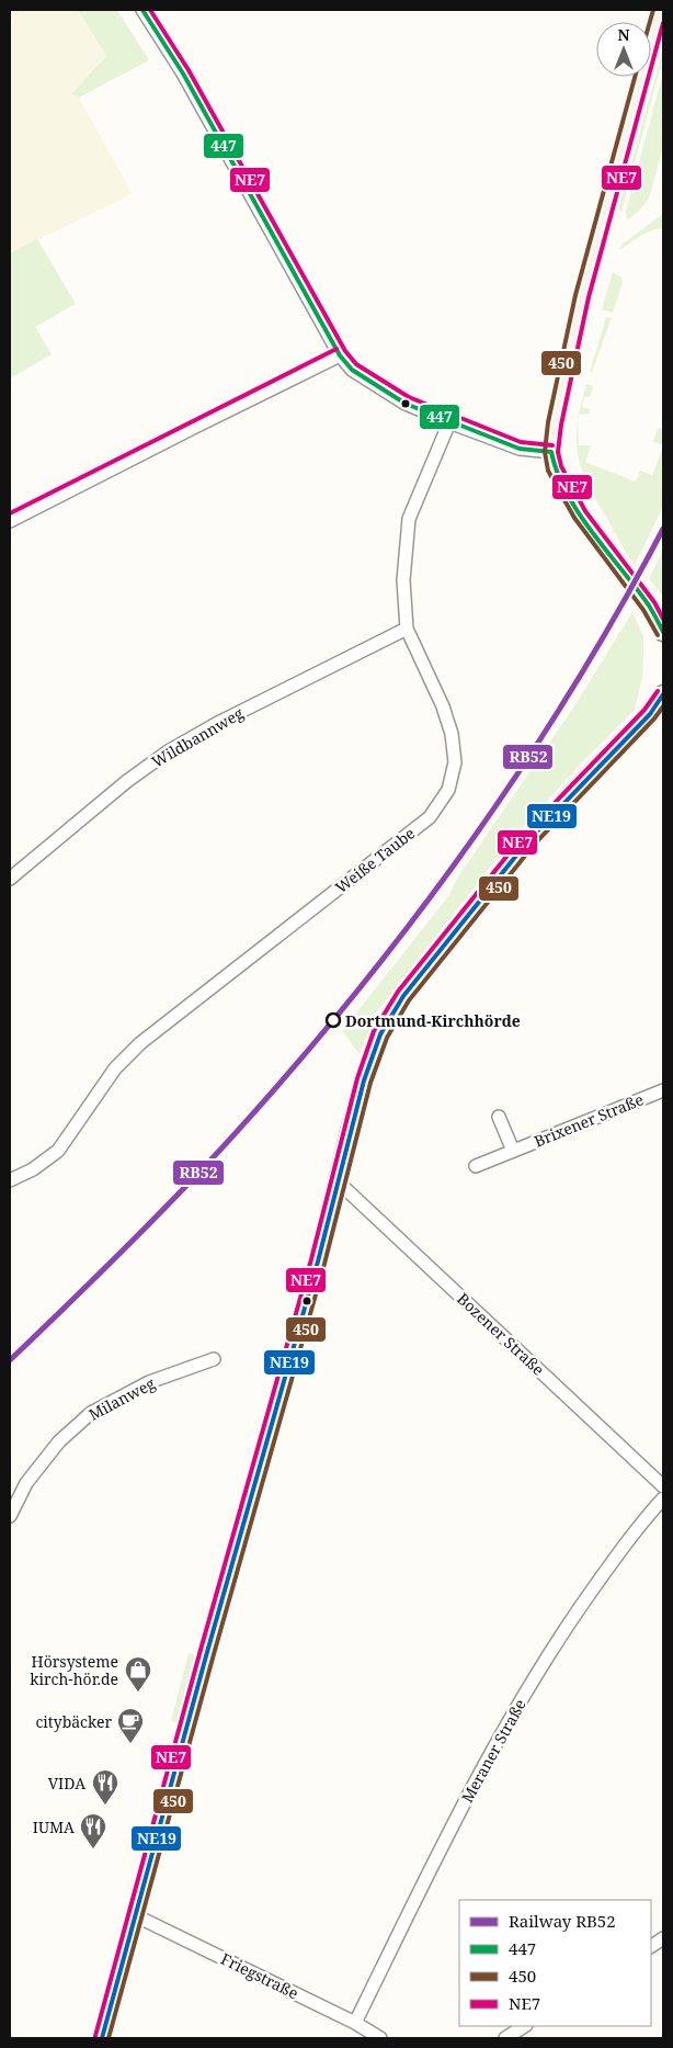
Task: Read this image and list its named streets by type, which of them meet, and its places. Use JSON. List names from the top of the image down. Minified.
{"streets":{"street":["Wildbannweg","Weiße Taube","Brixener Straße","Bozener Straße","Milanweg","Meraner Straße","Friegstraße"]},"crossings":[["Wildbannweg","Weiße Taube"],["Meraner Straße","Friegstraße"]],"places":{"other":["Dortmund-Kirchhörde"],"shop":["Hörsysteme kirch-hör.de"],"cafe":["citybäcker"],"restaurant":["VIDA","IUMA"]},"lines":["transit line 447","transit line 450","transit line NE7","rail line RB52","transit line NE19"],"legend":["Railway RB52","447","450","NE7"],"north":"top"}
